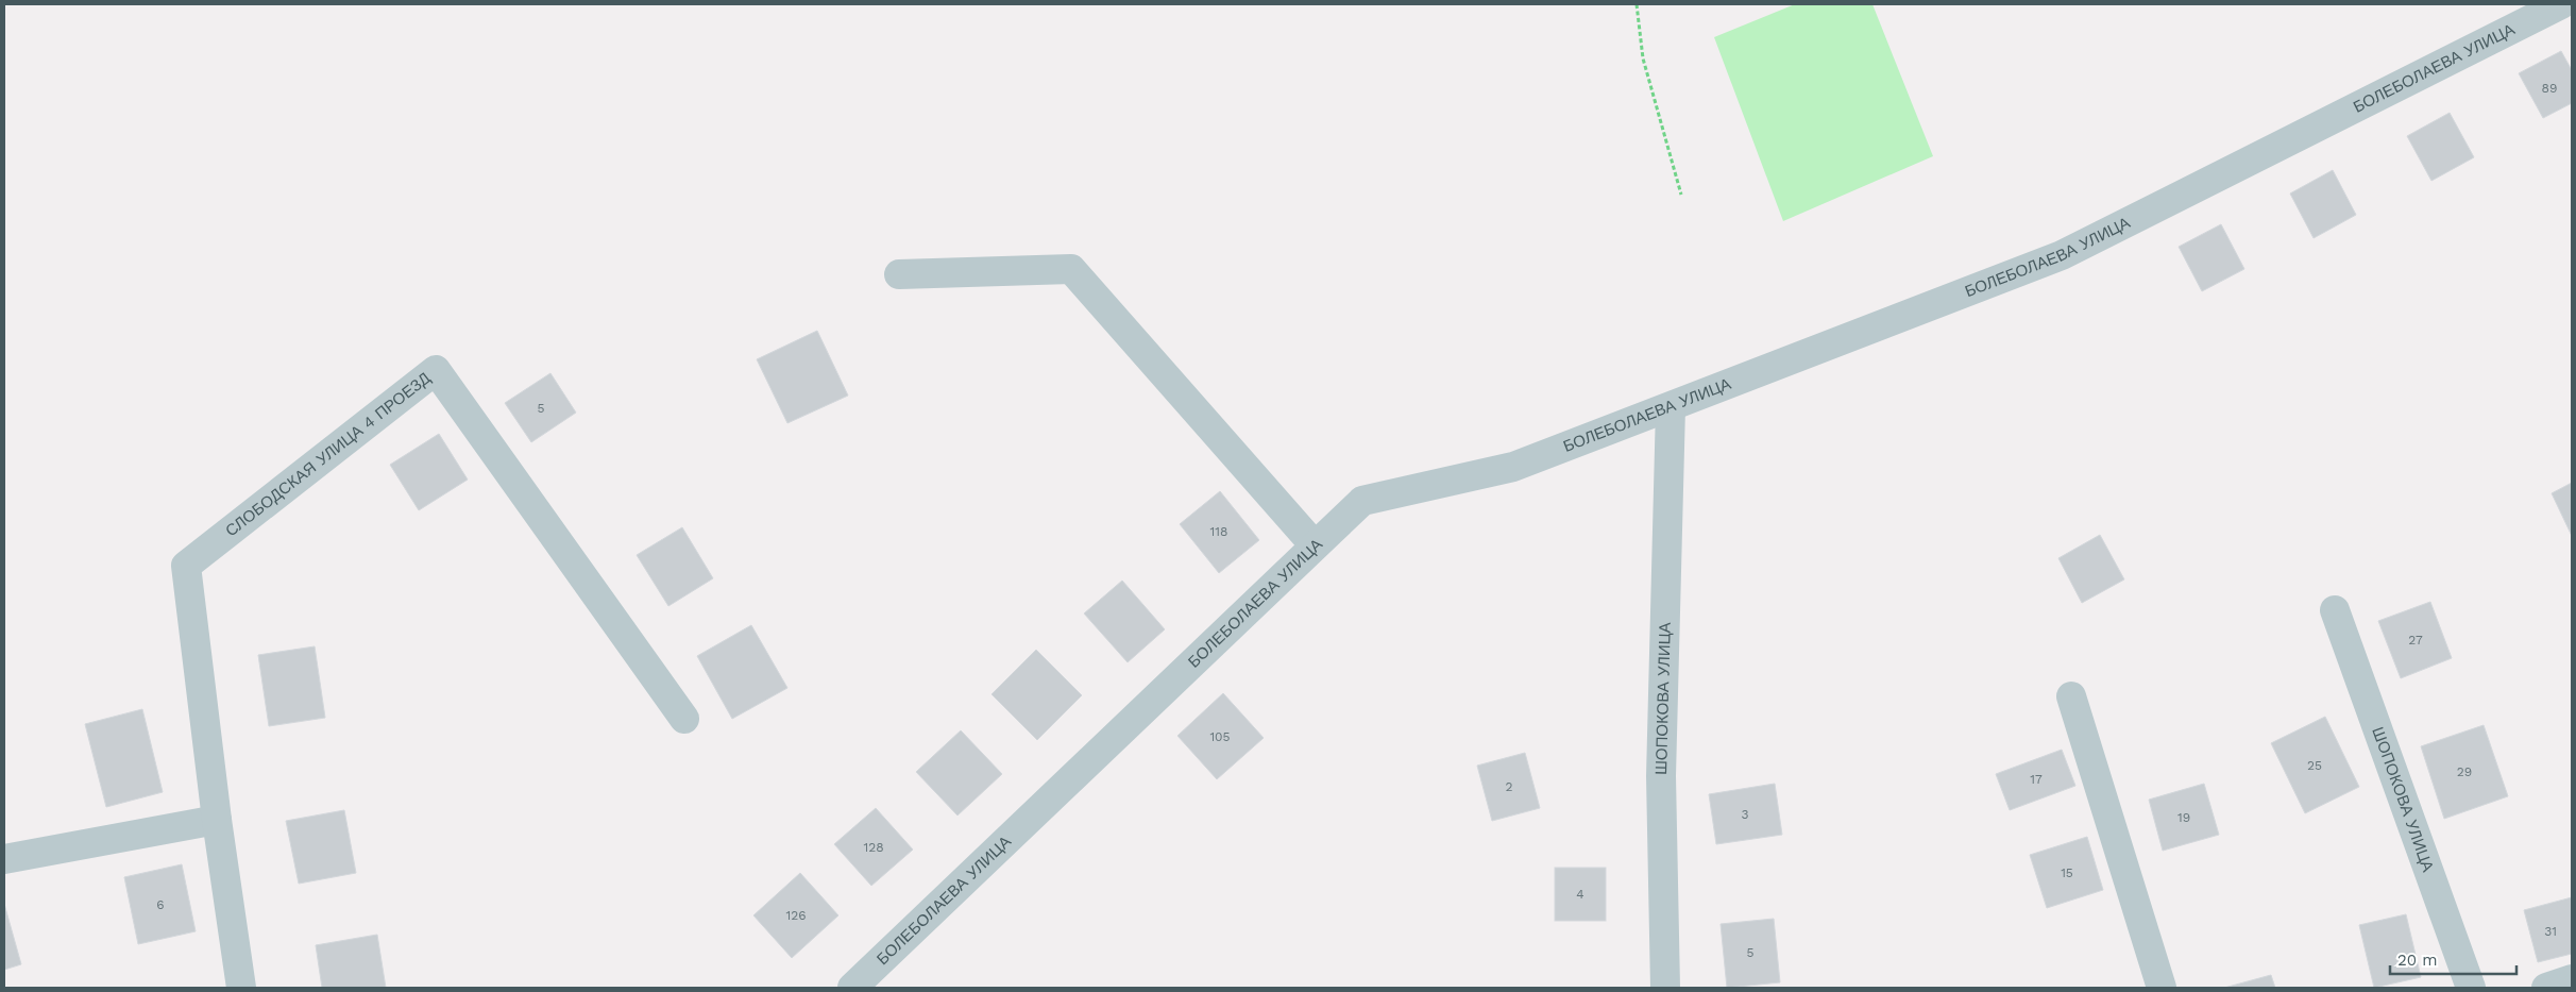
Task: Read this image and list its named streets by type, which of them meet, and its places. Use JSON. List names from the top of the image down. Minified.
{"streets":{"street":["БОЛЕБОЛАЕВА УЛИЦА","СЛОБОДСКАЯ УЛИЦА 4 ПРОЕЗД","ШОПОКОВА УЛИЦА"]},"crossings":[["БОЛЕБОЛАЕВА УЛИЦА","ШОПОКОВА УЛИЦА"]],"house_numbers":["89","5","118","27","105","25","29","17","2","3","19","128","15","4","6","126","31","5"],"scale_bar":"20 m"}
